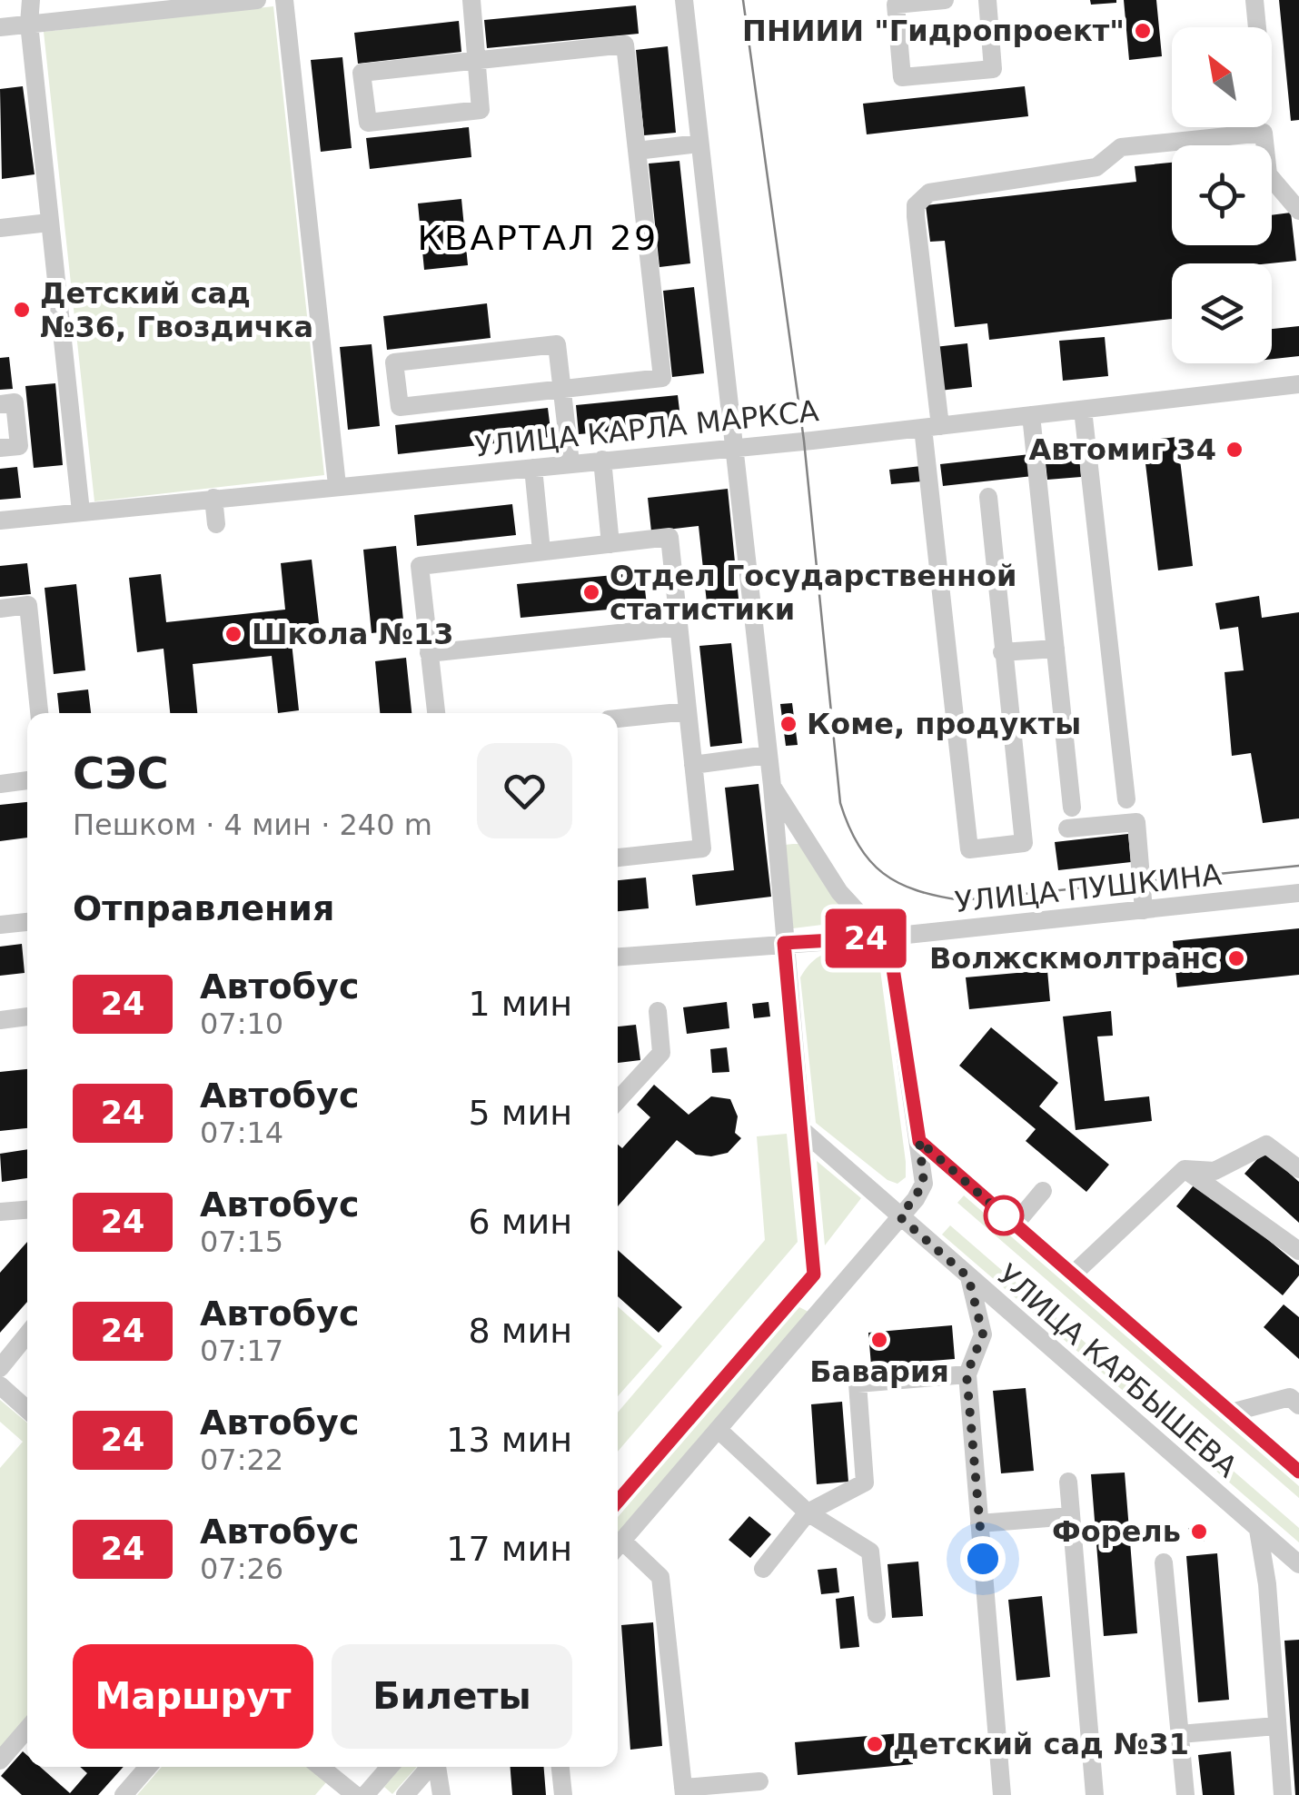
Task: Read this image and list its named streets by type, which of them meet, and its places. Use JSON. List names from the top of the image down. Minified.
{"streets":{"street":["УЛИЦА КАРЛА МАРКСА","УЛИЦА ПУШКИНА","УЛИЦА КАРБЫШЕВА"]},"districts":["КВАРТАЛ 29"],"places":["ПНИИИ \"Гидропроект\"","Детский сад №36, Гвоздичка","Автомиг 34","Отдел Государственной статистики","Школа №13","Коме, продукты","Волжскмолтранс","Бавария","Форель","Детский сад №31"],"lines":["bus line 24"],"north":"top left","page":{"on_map":"24","heading":[["СЭС","Пешком · 4 мин · 240 m"],"Отправления"],"list":[{"mark":"24","name":"Автобус","note":"07:10","value":"1 мин"},{"mark":"24","name":"Автобус","note":"07:14","value":"5 мин"},{"mark":"24","name":"Автобус","note":"07:15","value":"6 мин"},{"mark":"24","name":"Автобус","note":"07:17","value":"8 мин"},{"mark":"24","name":"Автобус","note":"07:22","value":"13 мин"},{"mark":"24","name":"Автобус","note":"07:26","value":"17 мин"}],"buttons":["Маршрут","Билеты"]}}
